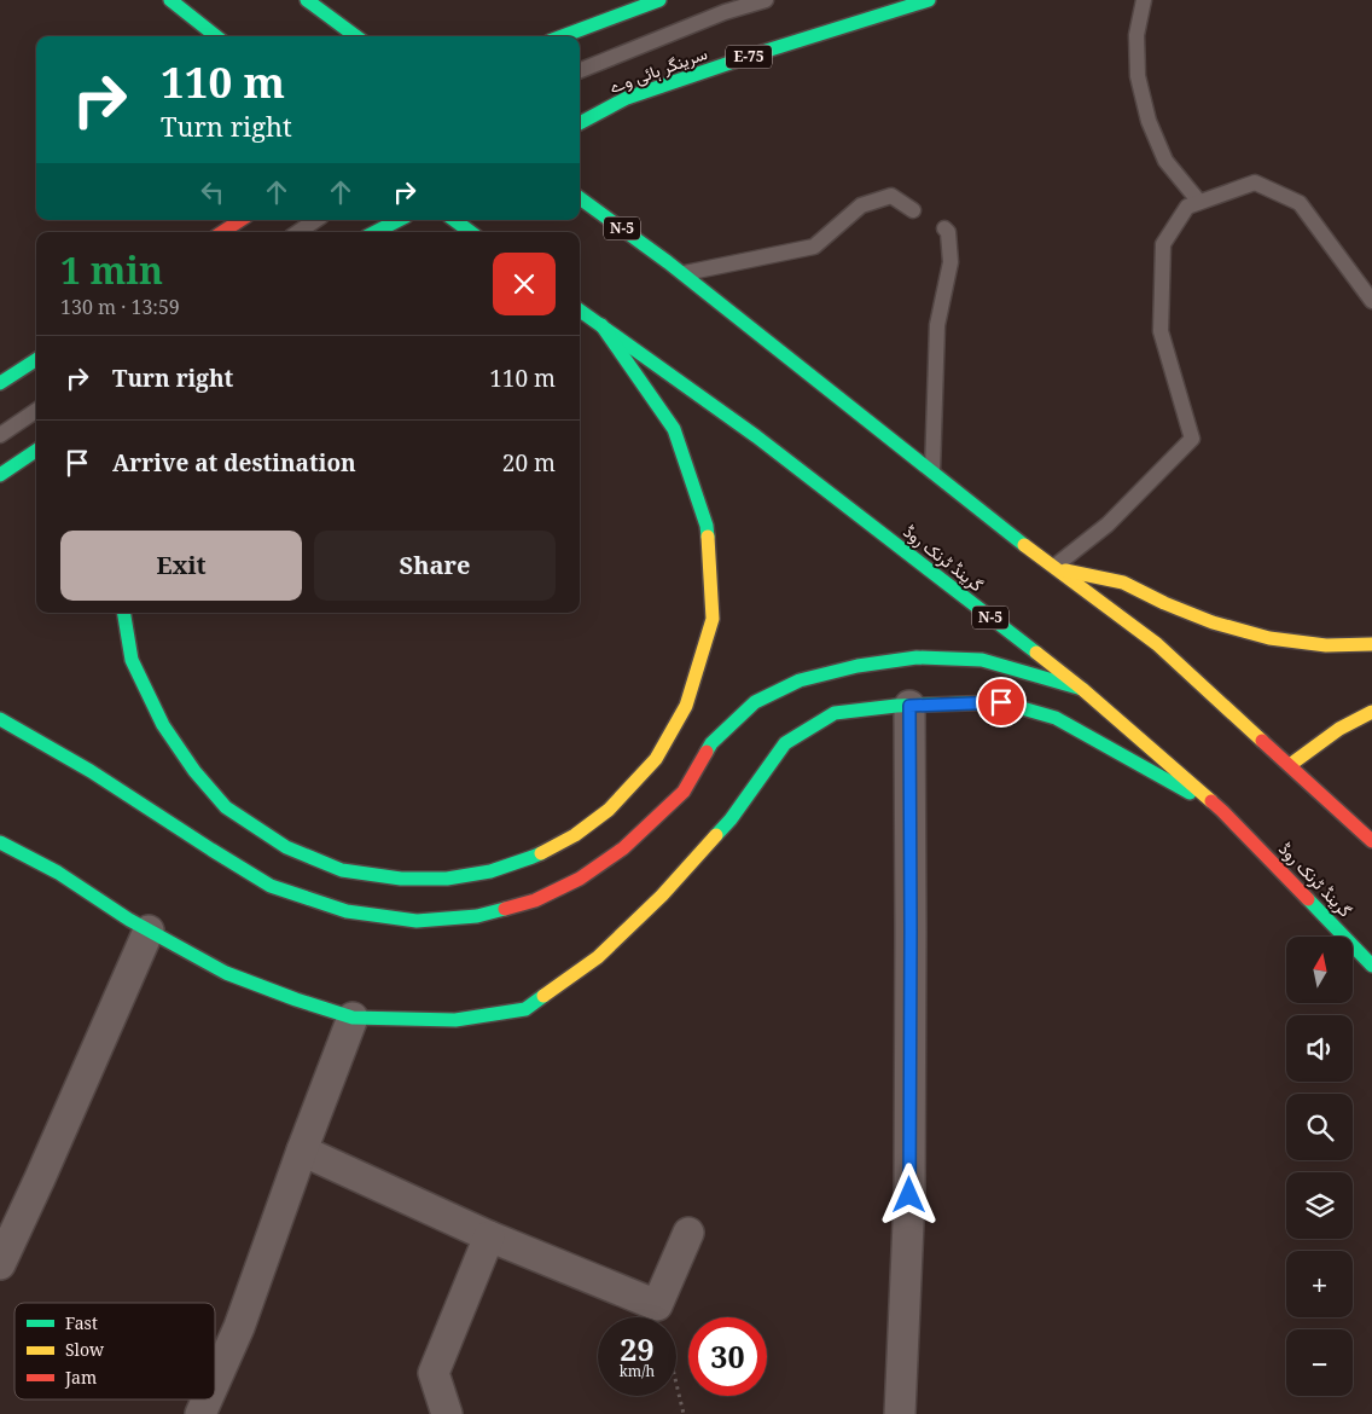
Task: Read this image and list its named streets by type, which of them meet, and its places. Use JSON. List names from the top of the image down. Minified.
{"streets":{"main road":["E-75","سرینگر ہائی وے","N-5","گرینڈ ٹرنک روڈ"]},"legend":["Fast","Slow","Jam"],"north":"top","page":{"turn":["110 m","Turn right"],"heading":["1 min","130 m · 13:59"],"list":[{"name":"Turn right","value":"110 m"},{"name":"Arrive at destination","value":"20 m"}],"buttons":["Exit","Share"],"map_buttons":["+","−"],"speed":"29 km/h","limit":"30"}}
